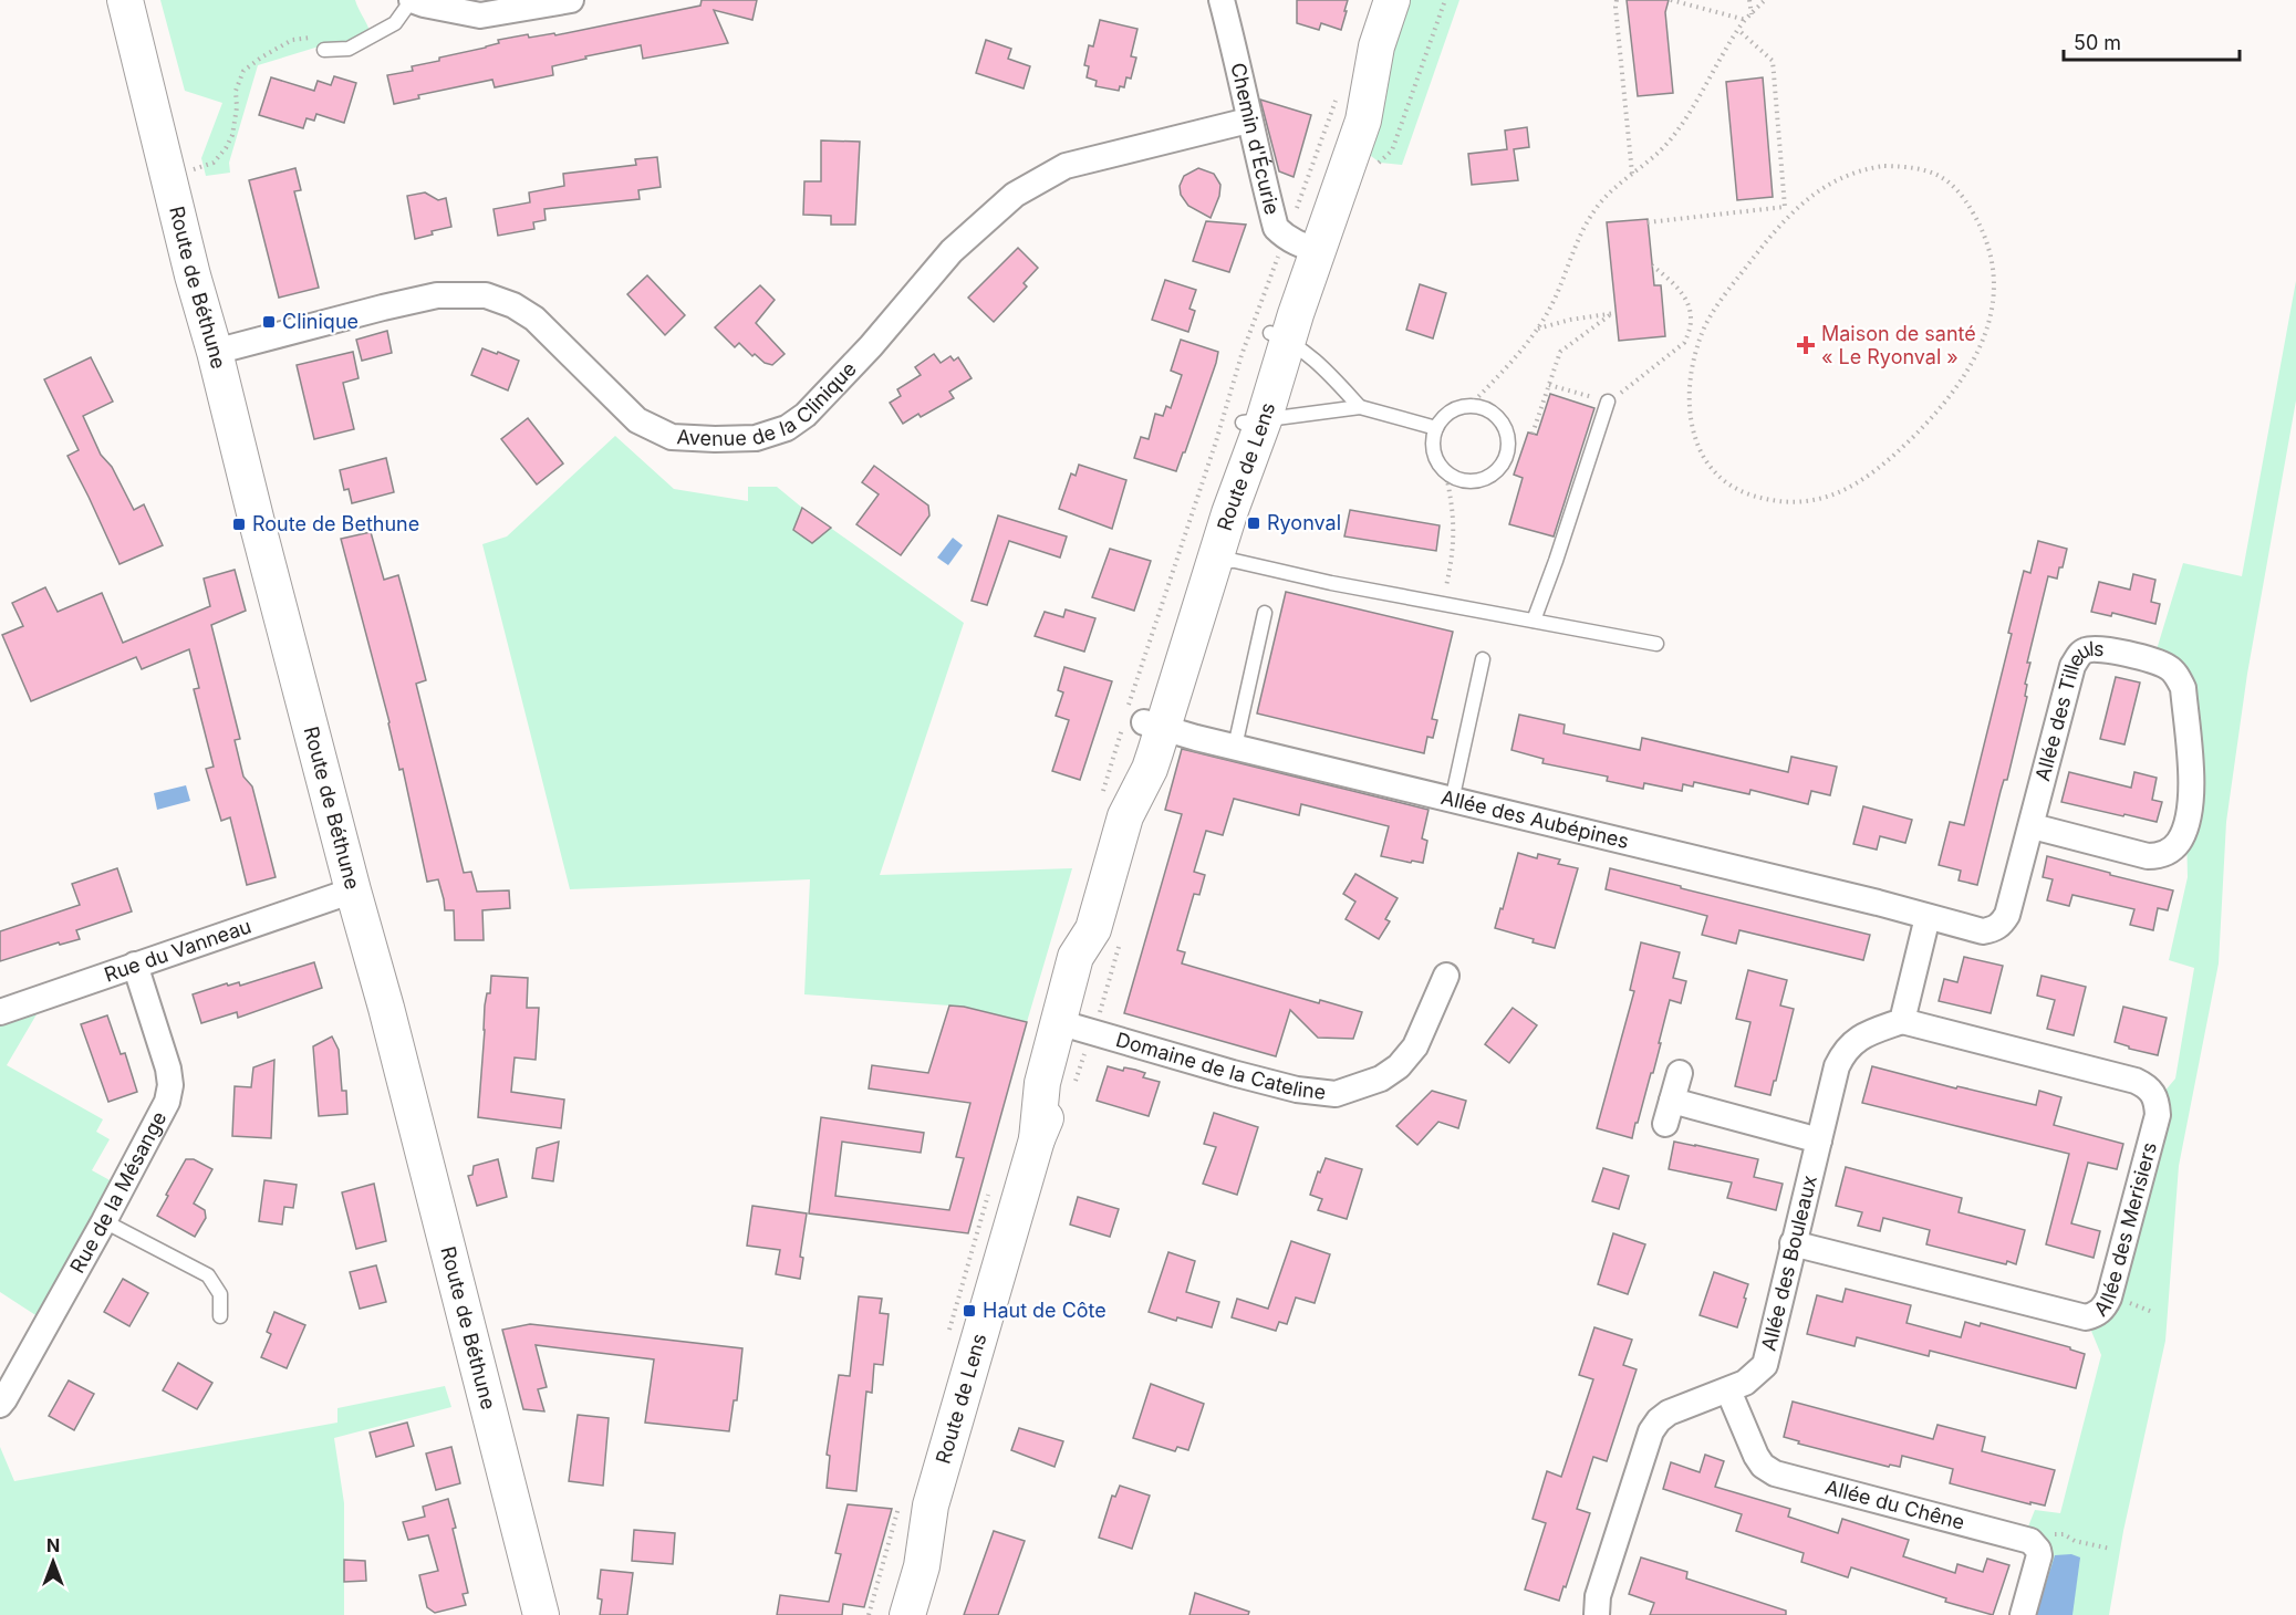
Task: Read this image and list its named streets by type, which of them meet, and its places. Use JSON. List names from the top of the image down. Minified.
{"streets":{"main road":["Route de Béthune","Route de Lens"],"street":["Chemin d'Écurie","Avenue de la Clinique","Allée des Tilleuls","Allée des Aubépines","Rue du Vanneau","Domaine de la Cateline","Rue de la Mésange","Allée des Merisiers","Allée des Bouleaux","Allée du Chêne"]},"crossings":[["Chemin d'Écurie","Avenue de la Clinique"],["Chemin d'Écurie","Route de Lens"],["Route de Béthune","Avenue de la Clinique"],["Route de Béthune","Rue du Vanneau"],["Route de Lens","Allée des Aubépines"],["Route de Lens","Domaine de la Cateline"],["Allée des Tilleuls","Allée des Aubépines"],["Rue du Vanneau","Rue de la Mésange"],["Allée des Merisiers","Allée des Bouleaux"],["Allée des Bouleaux","Allée du Chêne"]],"places":{"transit":["Clinique","Ryonval","Route de Bethune","Haut de Côte"],"health":["Maison de santé « Le Ryonval »"]},"scale_bar":"50 m","north":"top"}
